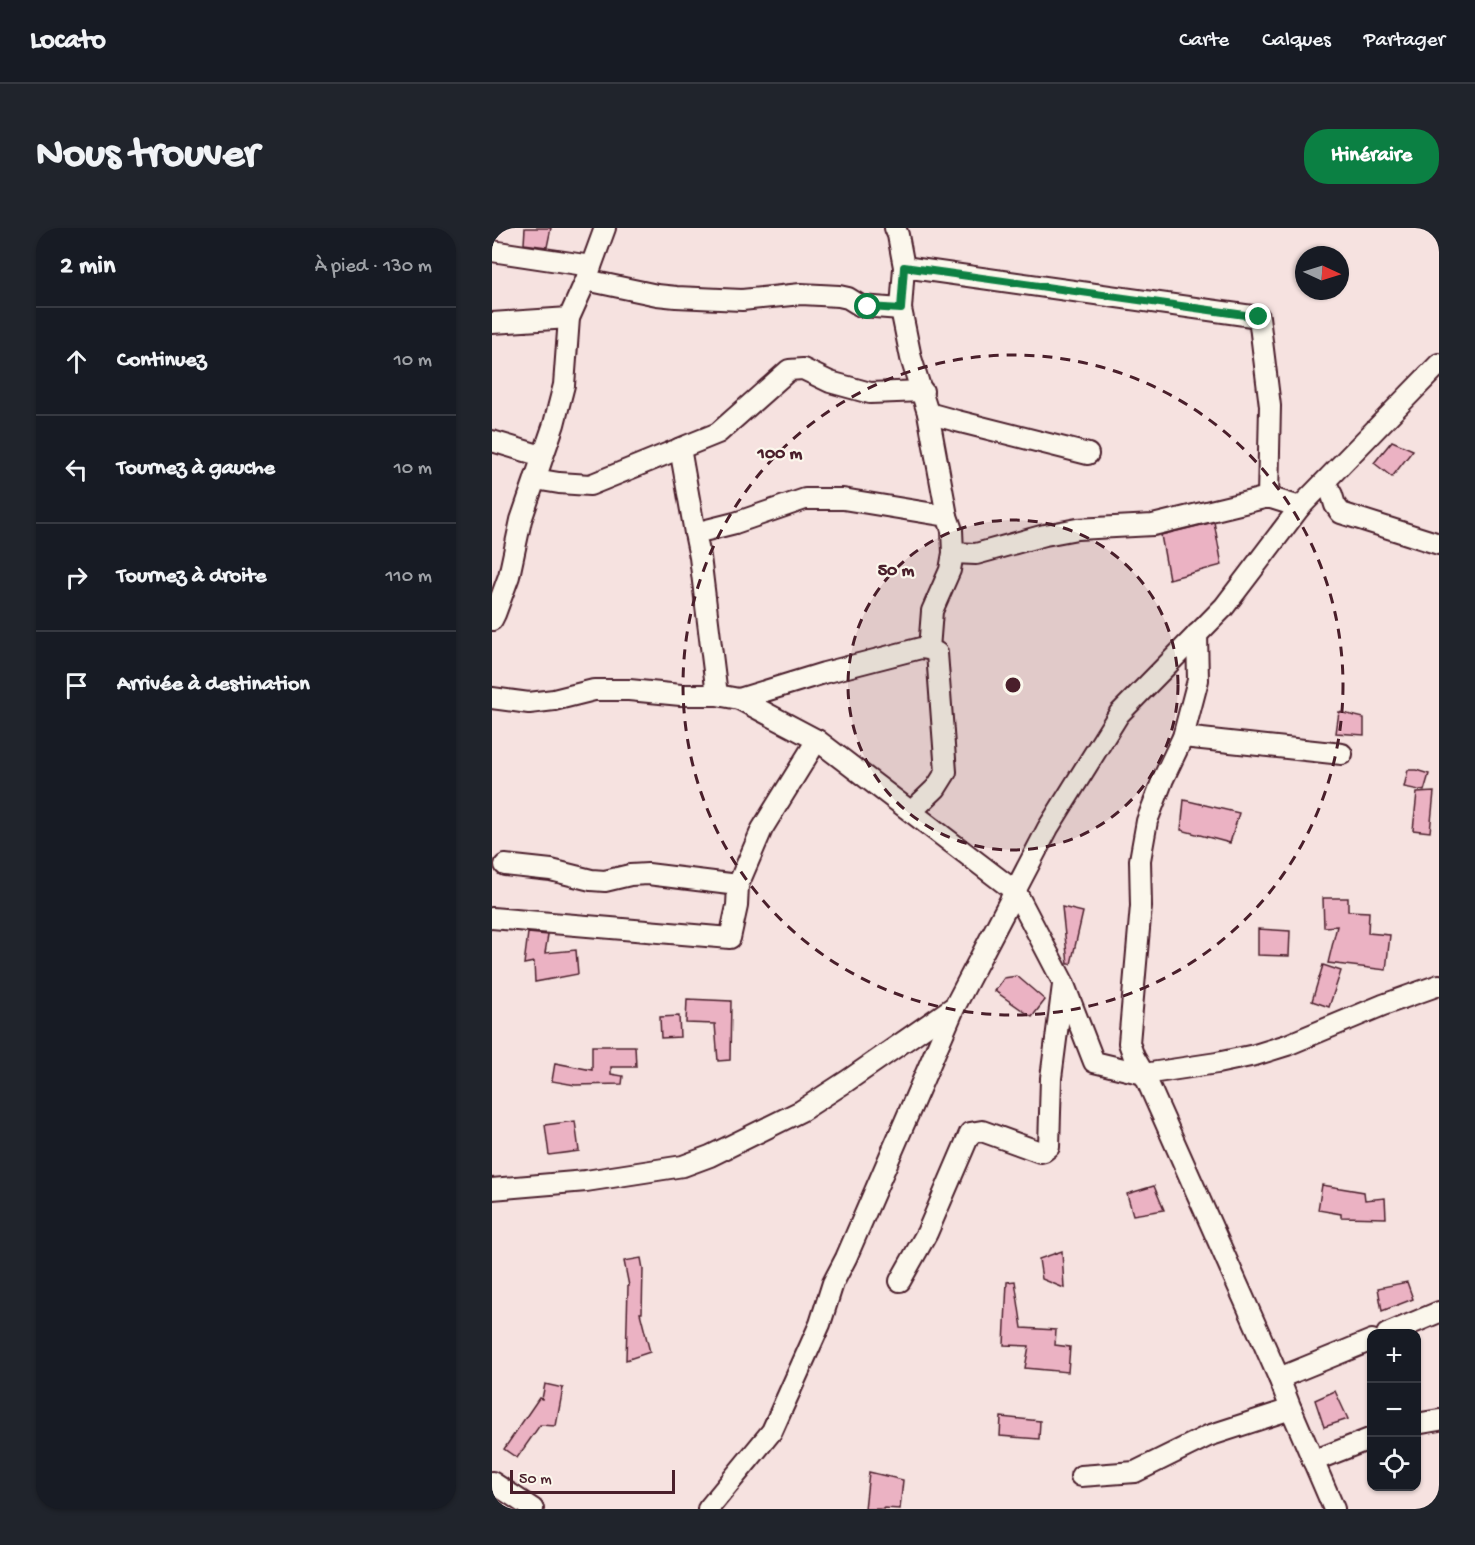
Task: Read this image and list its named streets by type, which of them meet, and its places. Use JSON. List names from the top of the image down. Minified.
{"scale_bar":"50 m","north":"right","page":{"header":"Locato","nav":["Carte","Calques","Partager"],"buttons":"Itinéraire","title":"Nous trouver","heading":["2 min","À pied · 130 m"],"list":[["Continuez","10 m"],["Tournez à gauche","10 m"],["Tournez à droite","110 m"],"Arrivée à destination"],"map_buttons":["+","−"],"scale":"50 m"},"rings":["100 m","50 m"]}
